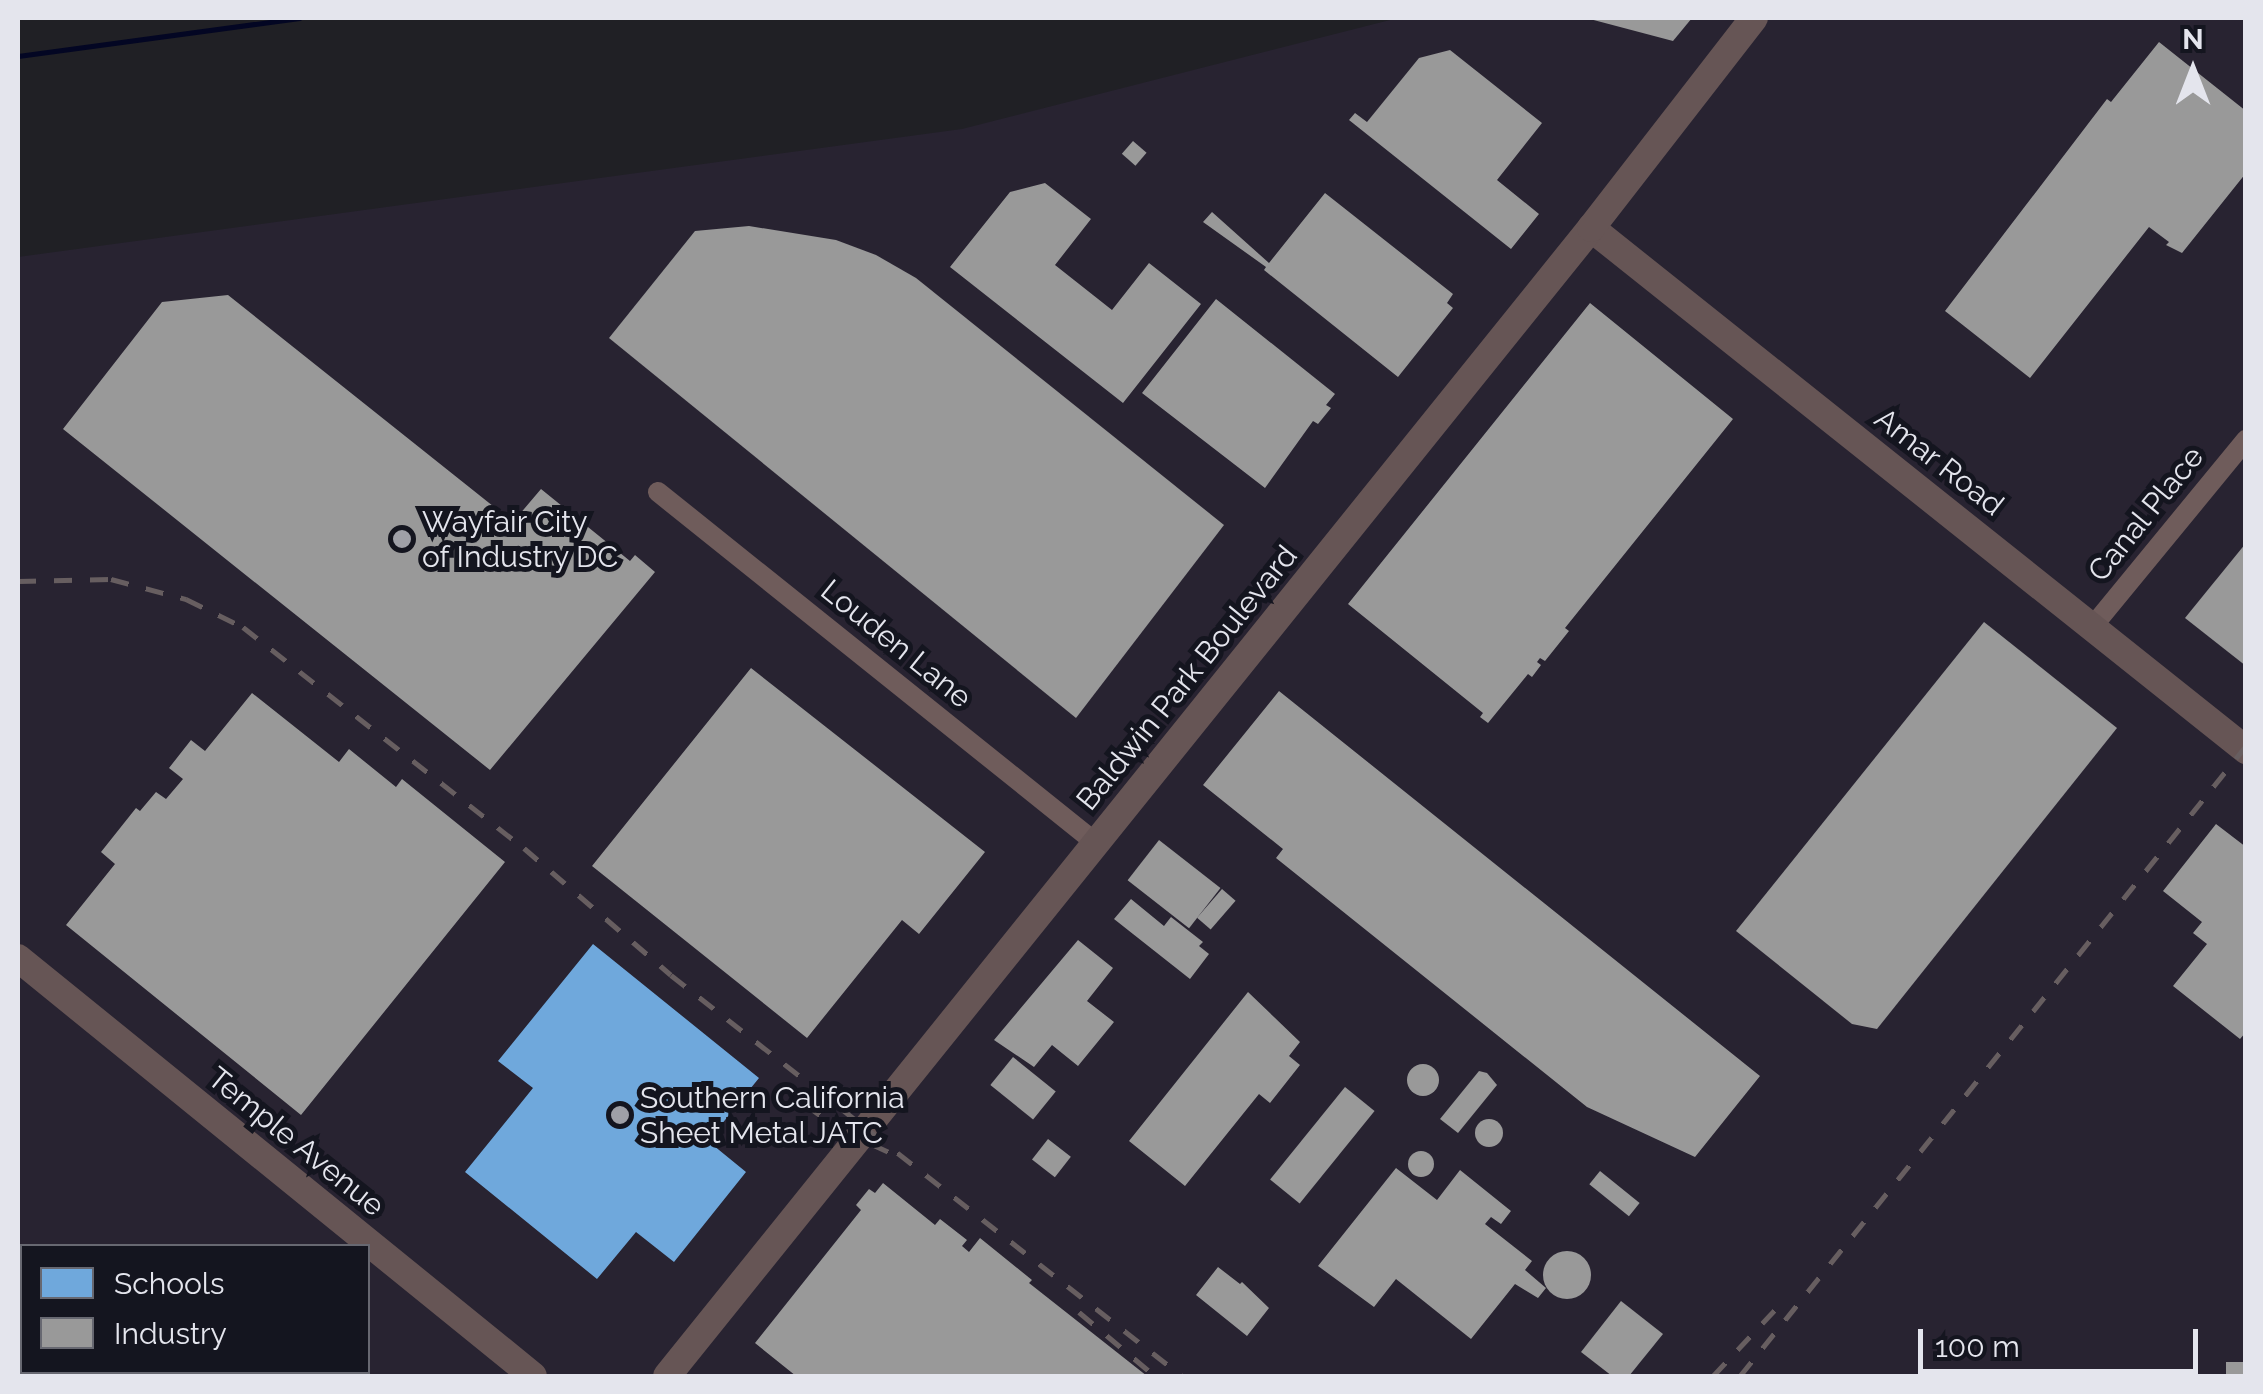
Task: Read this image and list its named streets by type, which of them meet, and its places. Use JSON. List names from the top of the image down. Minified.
{"streets":{"main road":["Amar Road","Baldwin Park Boulevard","Temple Avenue"],"street":["Canal Place","Louden Lane"]},"crossings":[["Amar Road","Canal Place"],["Amar Road","Baldwin Park Boulevard"],["Louden Lane","Baldwin Park Boulevard"]],"places":["Wayfair City of Industry DC","Southern California Sheet Metal JATC"],"legend":["Schools","Industry"],"scale_bar":"100 m","north":"top"}
